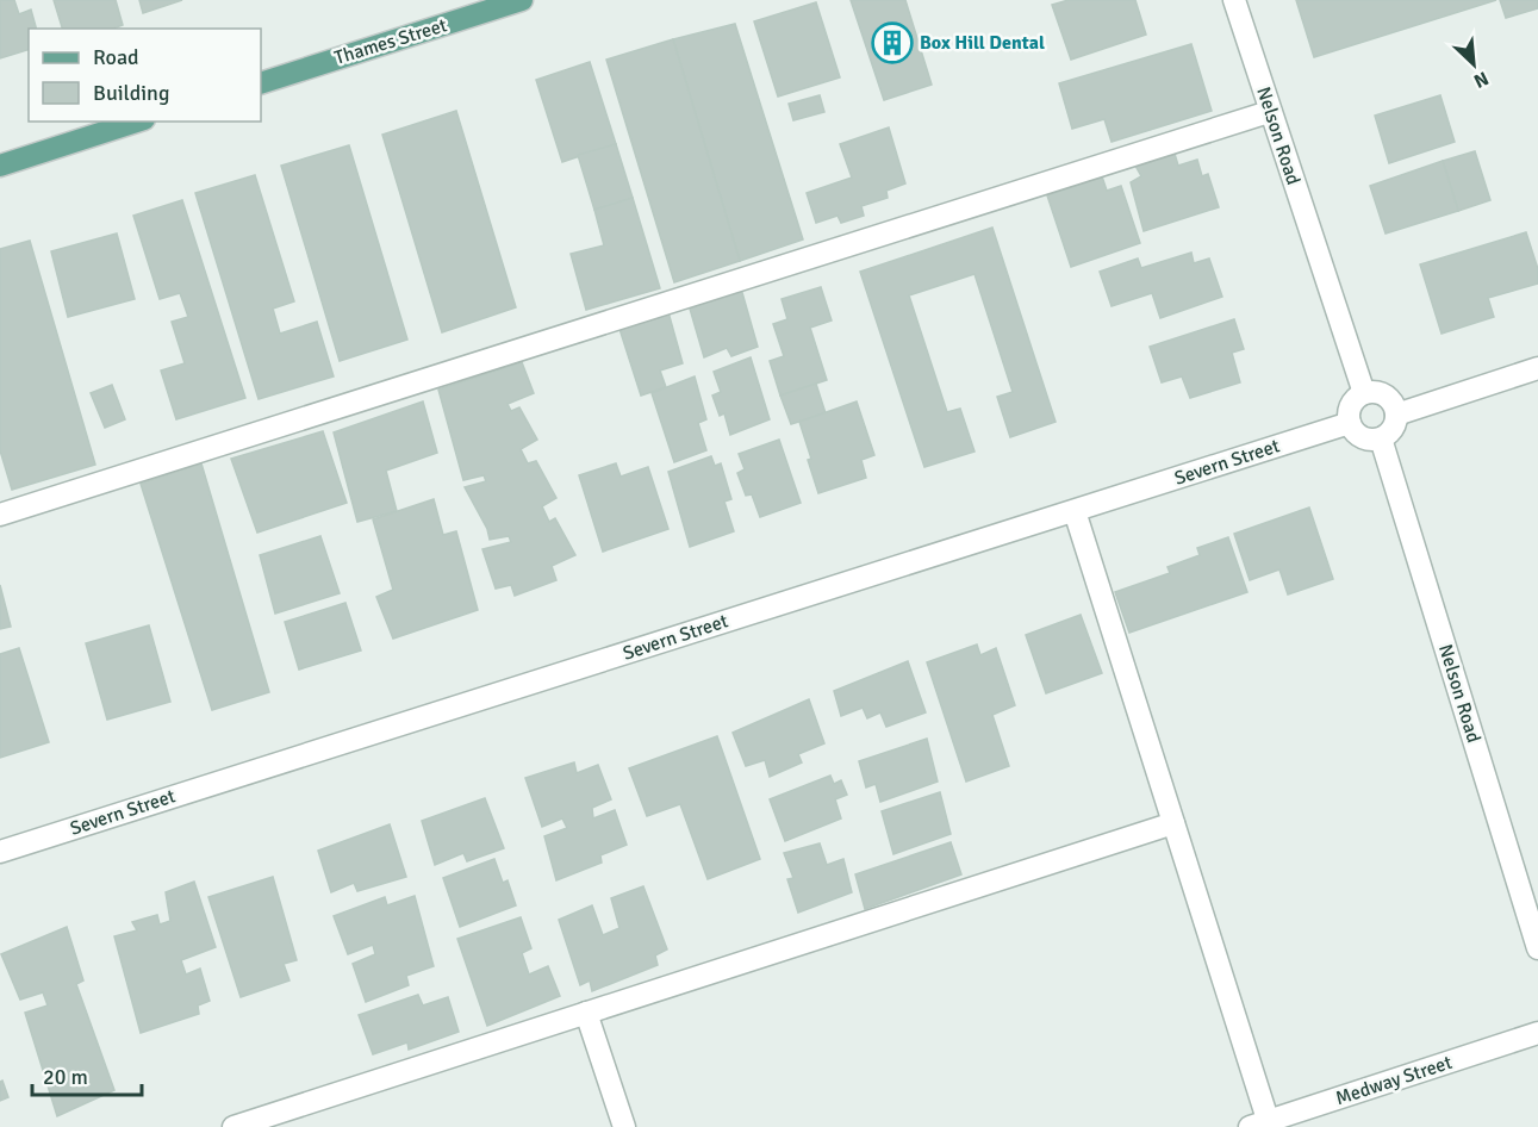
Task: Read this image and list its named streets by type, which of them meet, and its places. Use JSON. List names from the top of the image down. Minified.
{"streets":{"main road":["Thames Street"],"street":["Nelson Road","Severn Street","Medway Street"]},"crossings":[["Nelson Road","Severn Street"]],"places":{"building":["Box Hill Dental"]},"legend":["Road","Building"],"scale_bar":"20 m","north":"bottom right"}
